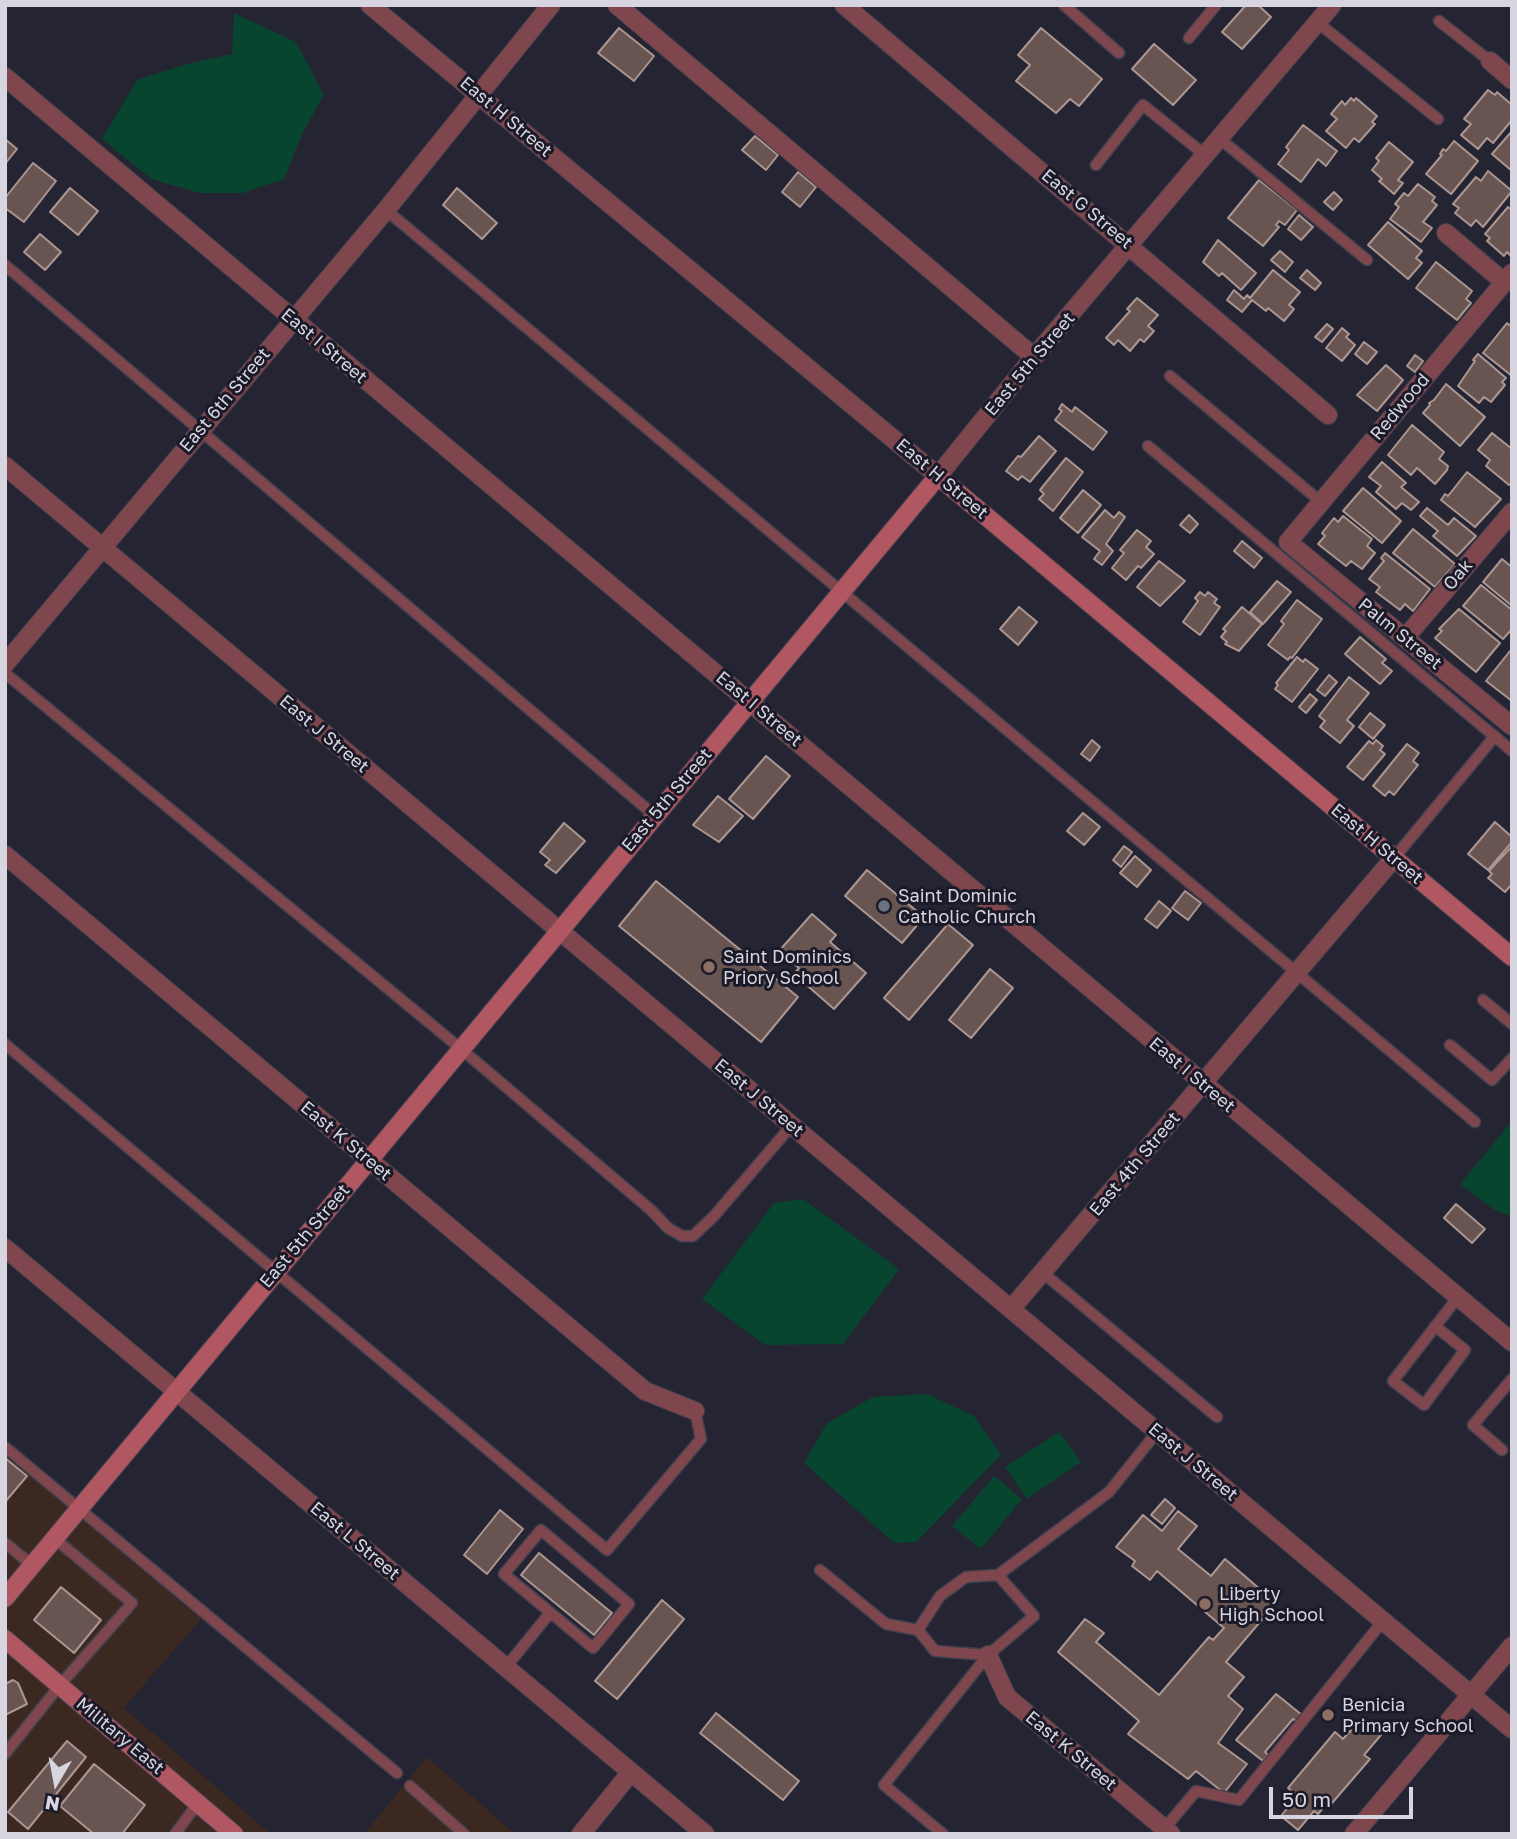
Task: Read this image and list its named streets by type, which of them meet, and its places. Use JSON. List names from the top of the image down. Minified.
{"streets":{"street":["East H Street","East G Street","East I Street","East 5th Street","East 6th Street","Redwood","Oak","Palm Street","East J Street","East K Street","East 4th Street","East L Street","Military East"]},"crossings":[["East H Street","East 5th Street"],["East H Street","East 6th Street"],["East H Street","East 4th Street"],["East G Street","East 5th Street"],["East I Street","East 5th Street"],["East I Street","East 6th Street"],["East I Street","East 4th Street"],["East 5th Street","East J Street"],["East 5th Street","East K Street"],["East 5th Street","East L Street"],["East 6th Street","East J Street"],["Redwood","Palm Street"],["Oak","Palm Street"],["East J Street","East 4th Street"]],"places":["Saint Dominic Catholic Church","Saint Dominics Priory School","Liberty High School","Benicia Primary School"],"scale_bar":"50 m","north":"bottom"}
